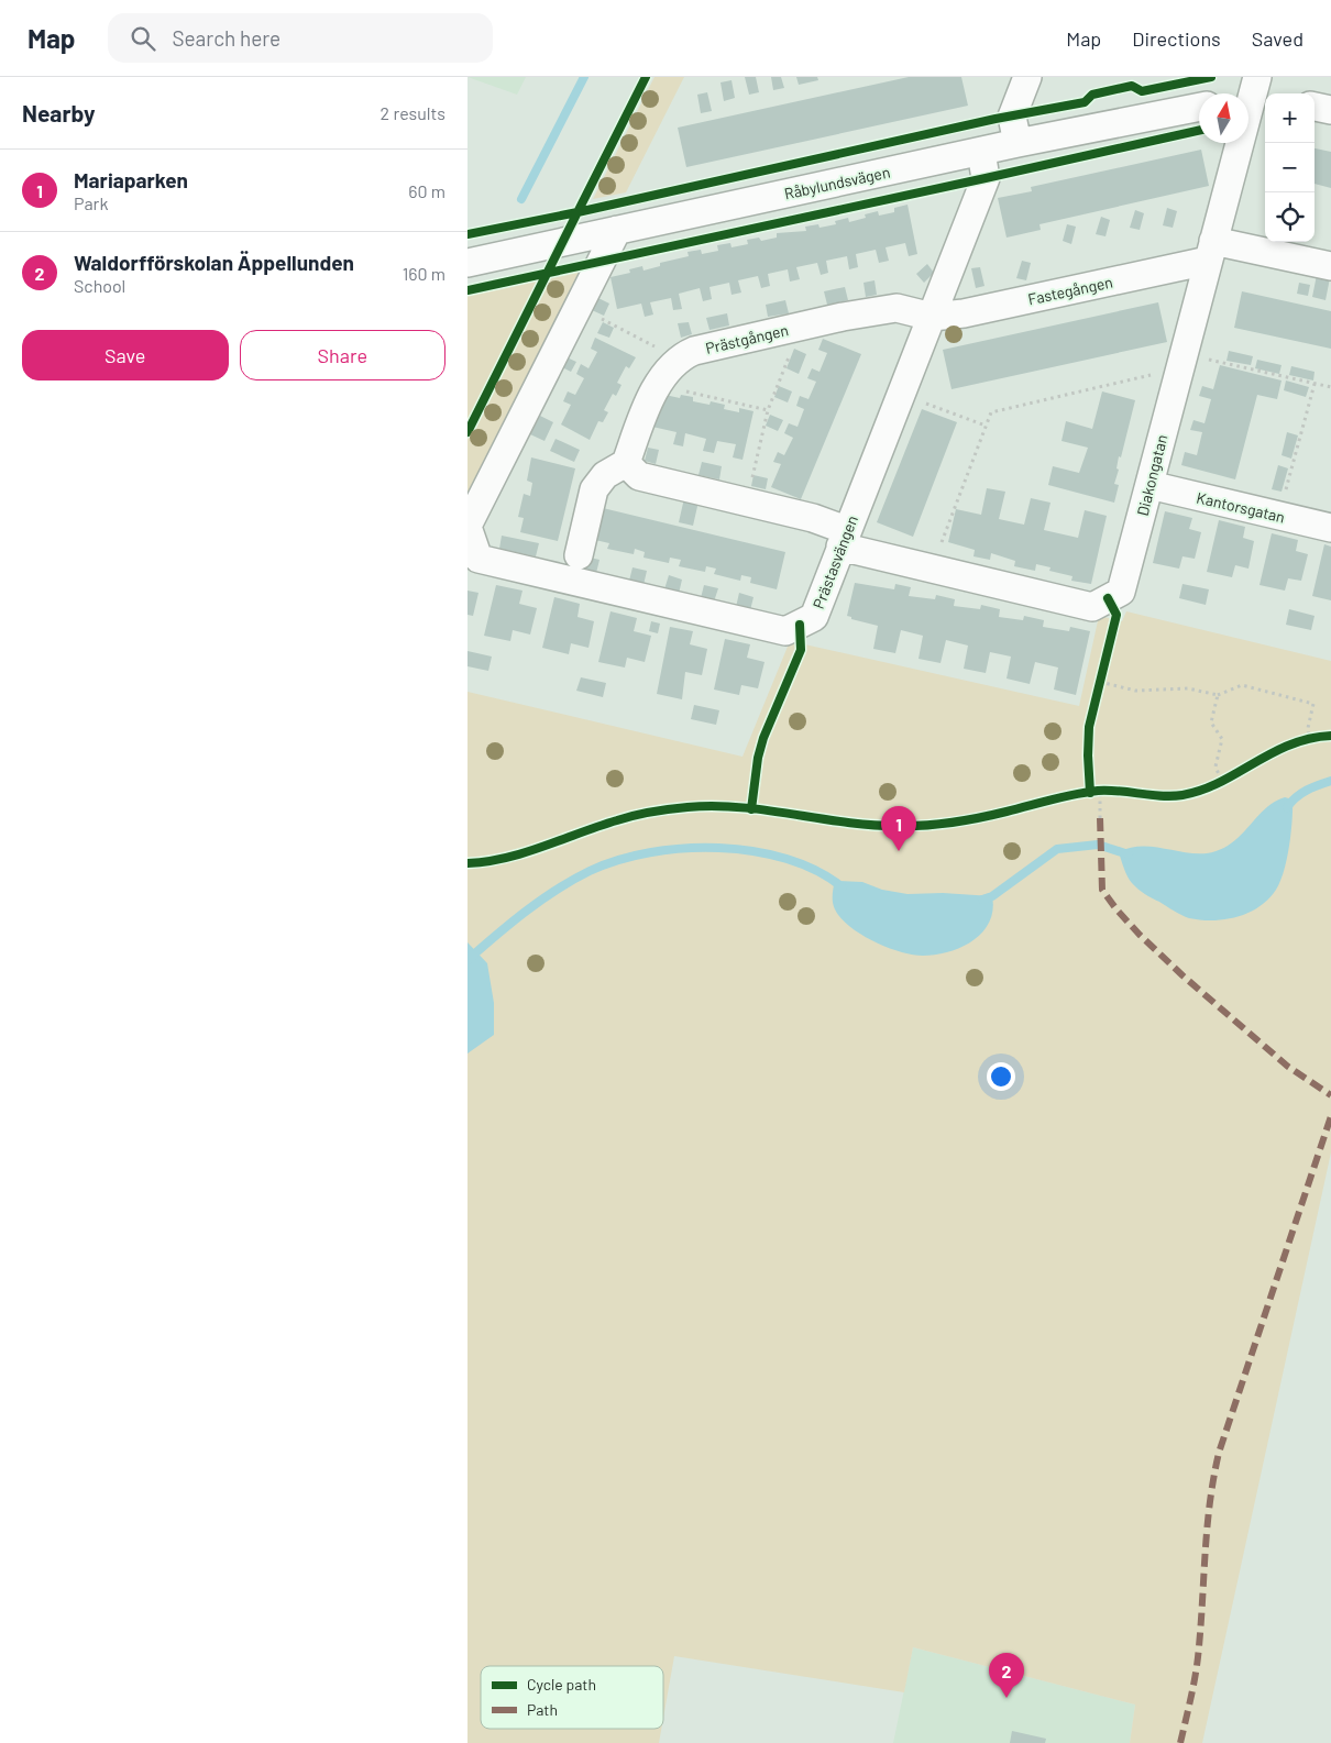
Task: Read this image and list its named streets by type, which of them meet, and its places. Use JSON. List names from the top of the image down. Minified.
{"streets":{"street":["Råbylundsvägen","Fastegången","Prästgången","Diakongatan","Kantorsgatan","Prästasvängen"]},"crossings":[["Råbylundsvägen","Prästasvängen"],["Fastegången","Prästgången"],["Fastegången","Diakongatan"],["Fastegången","Prästasvängen"],["Prästgången","Prästasvängen"],["Diakongatan","Kantorsgatan"],["Diakongatan","Prästasvängen"]],"legend":["Cycle path","Path"],"north":"top","page":{"header":"Map","search":"Search here","nav":["Map","Directions","Saved"],"heading":["Nearby","2 results"],"map_buttons":["+","−"],"list":[{"mark":"1","name":"Mariaparken","note":"Park","value":"60 m"},{"mark":"2","name":"Waldorfförskolan Äppellunden","note":"School","value":"160 m"}],"buttons":["Save","Share"],"pins":["1","2"]}}
